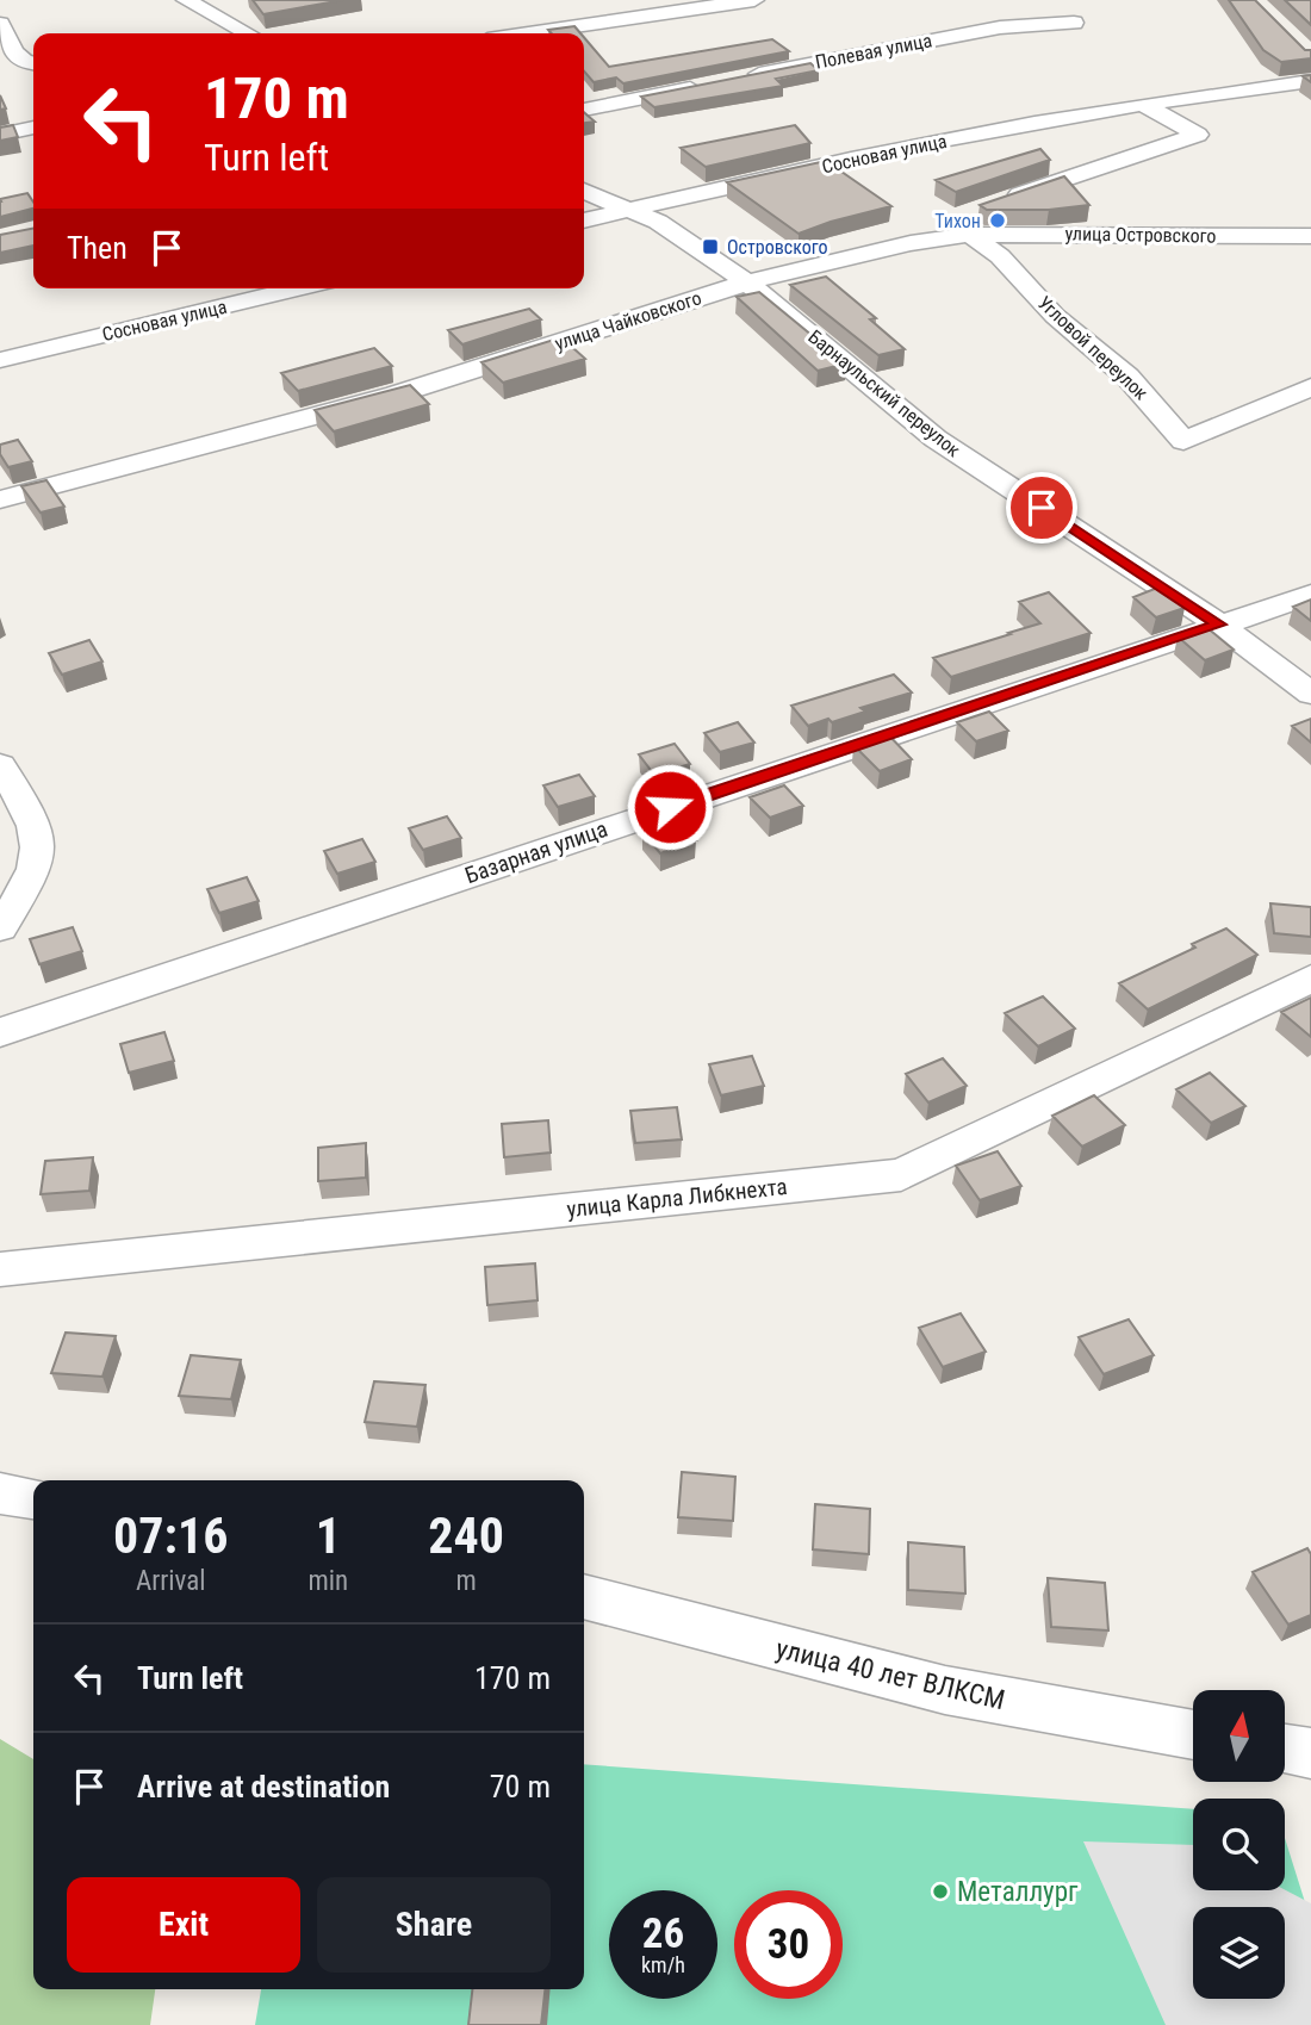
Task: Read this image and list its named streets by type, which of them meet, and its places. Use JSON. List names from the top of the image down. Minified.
{"streets":{"street":["Полевая улица","Сосновая улица","улица Островского","улица Чайковского","Угловой переулок","Барнаульский переулок","Базарная улица","улица Карла Либкнехта","улица 40 лет ВЛКСМ"]},"crossings":[["Сосновая улица","Барнаульский переулок"],["улица Островского","улица Чайковского"],["улица Островского","Угловой переулок"],["улица Чайковского","Угловой переулок"],["улица Чайковского","Барнаульский переулок"],["Барнаульский переулок","Базарная улица"]],"places":{"other":["Тихон","Металлург"],"transit":["Островского"]},"north":"top","page":{"turn":["170 m","Turn left"],"then":"Then","eta":["07:16","Arrival","1","min","240","m"],"list":[{"name":"Turn left","value":"170 m"},{"name":"Arrive at destination","value":"70 m"}],"buttons":["Exit","Share"],"speed":"26 km/h","limit":"30"}}
